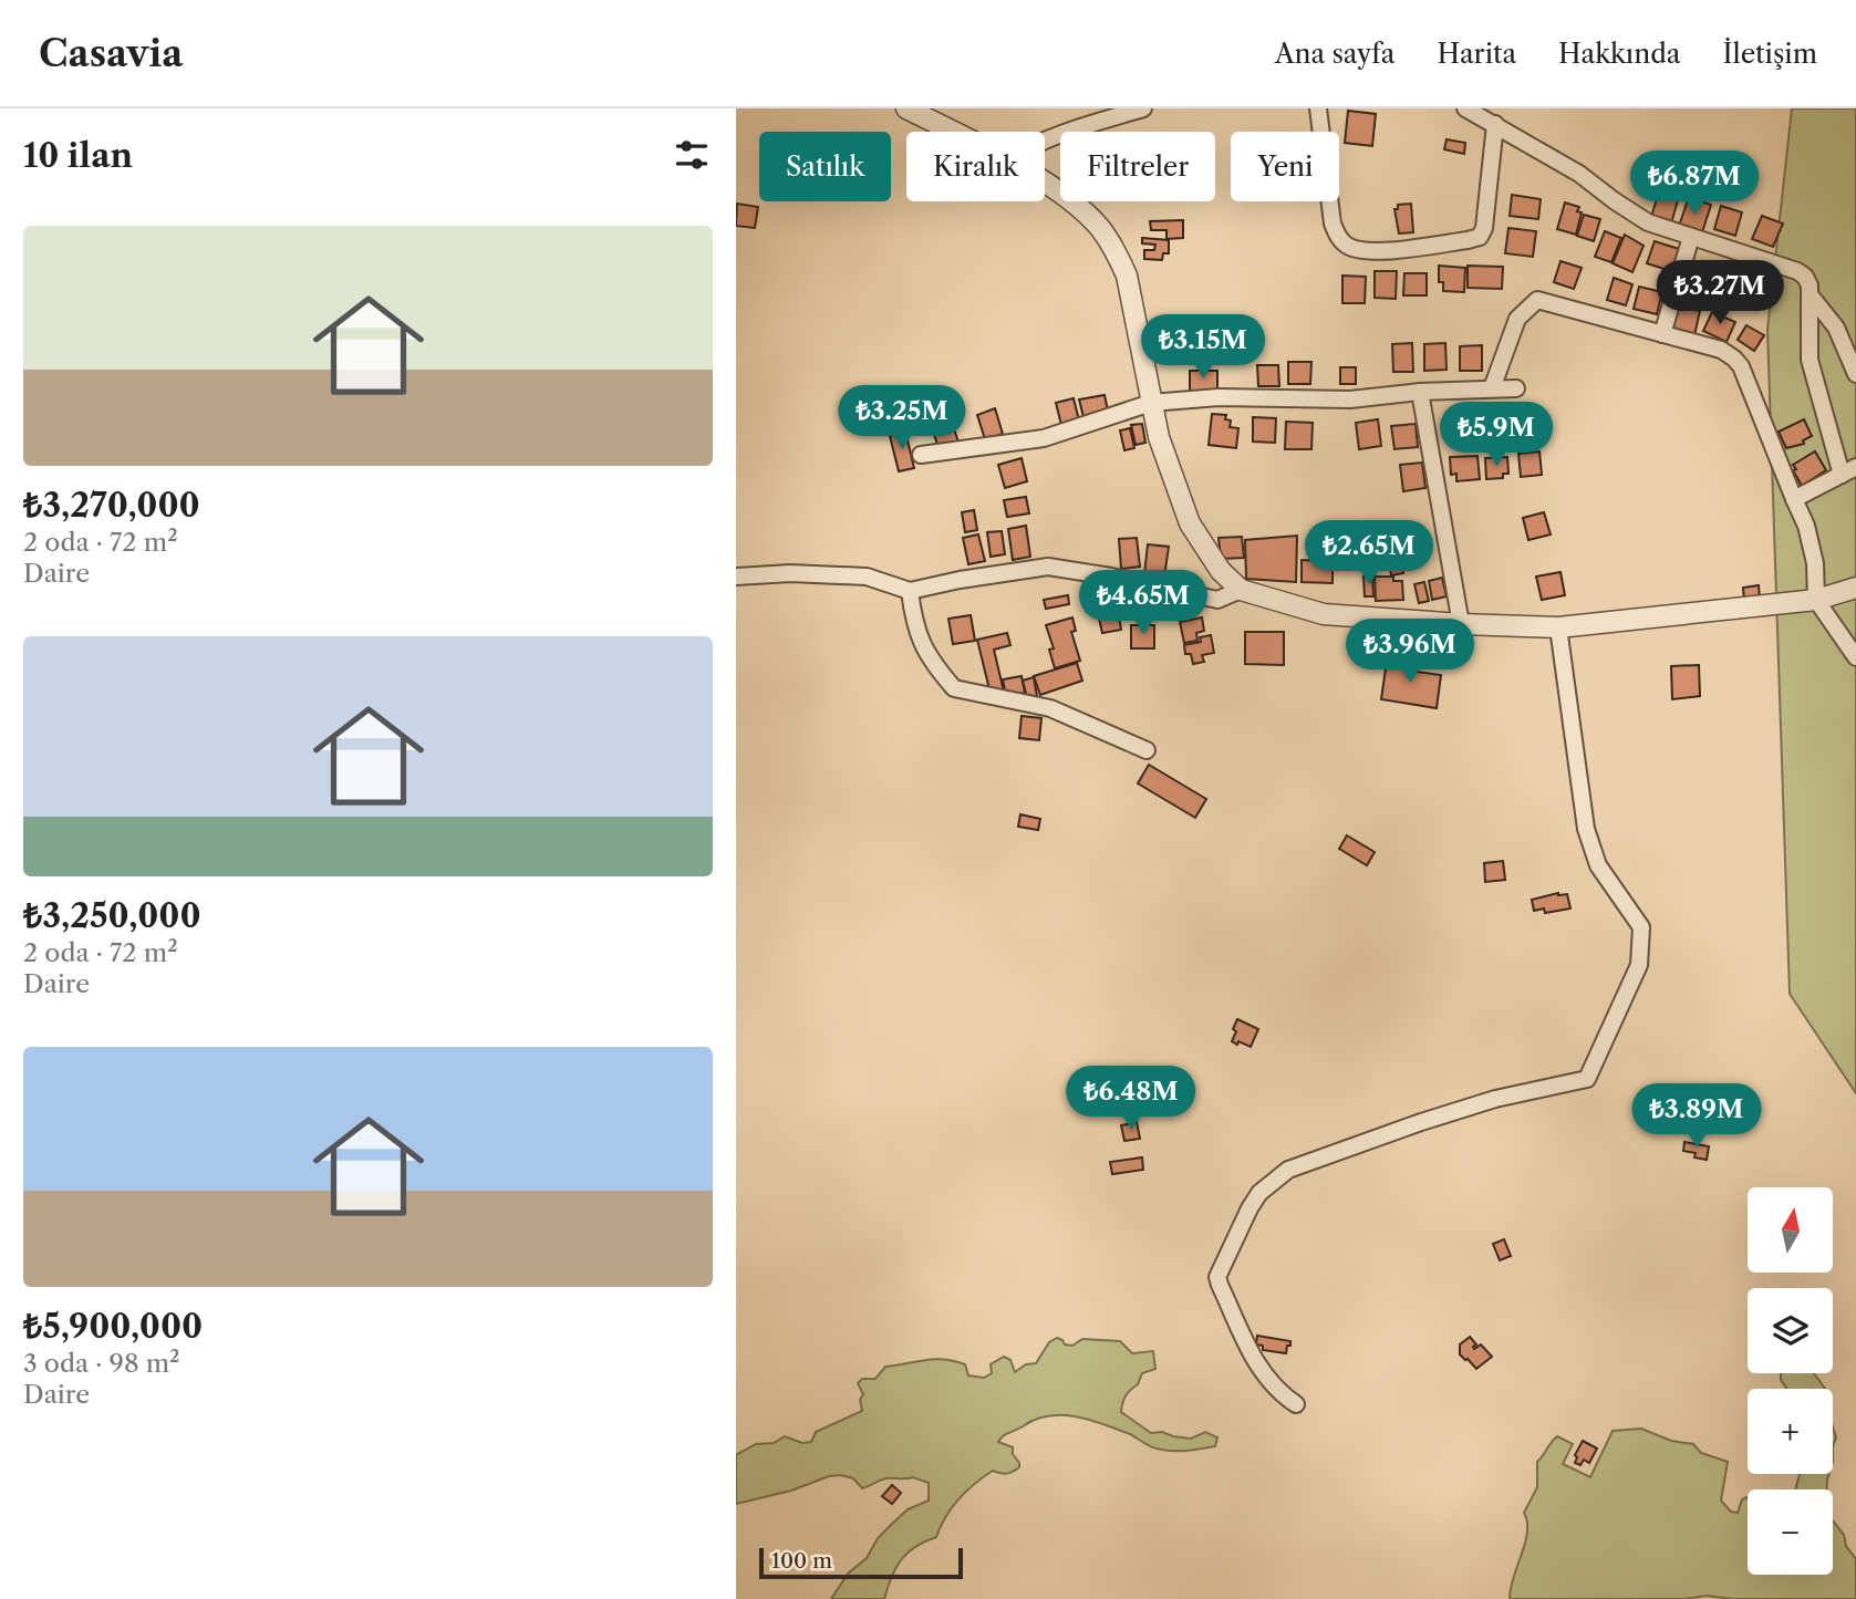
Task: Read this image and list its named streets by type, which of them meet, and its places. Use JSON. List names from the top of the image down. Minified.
{"scale_bar":"100 m","north":"top","page":{"header":"Casavia","nav":["Ana sayfa","Harita","Hakkında","İletişim"],"heading":"10 ilan","chip":["Satılık","Kiralık","Filtreler","Yeni"],"price":["₺6.87M","₺3.27M","₺3.15M","₺3.25M","₺5.9M","₺2.65M","₺4.65M","₺3.96M","₺6.48M","₺3.89M"],"list":[{"name":"₺3,270,000","note":"2 oda · 72 m² · Daire"},{"name":"₺3,250,000","note":"2 oda · 72 m² · Daire"},{"name":"₺5,900,000","note":"3 oda · 98 m² · Daire"}],"map_buttons":["+","−"],"scale":"100 m"}}
